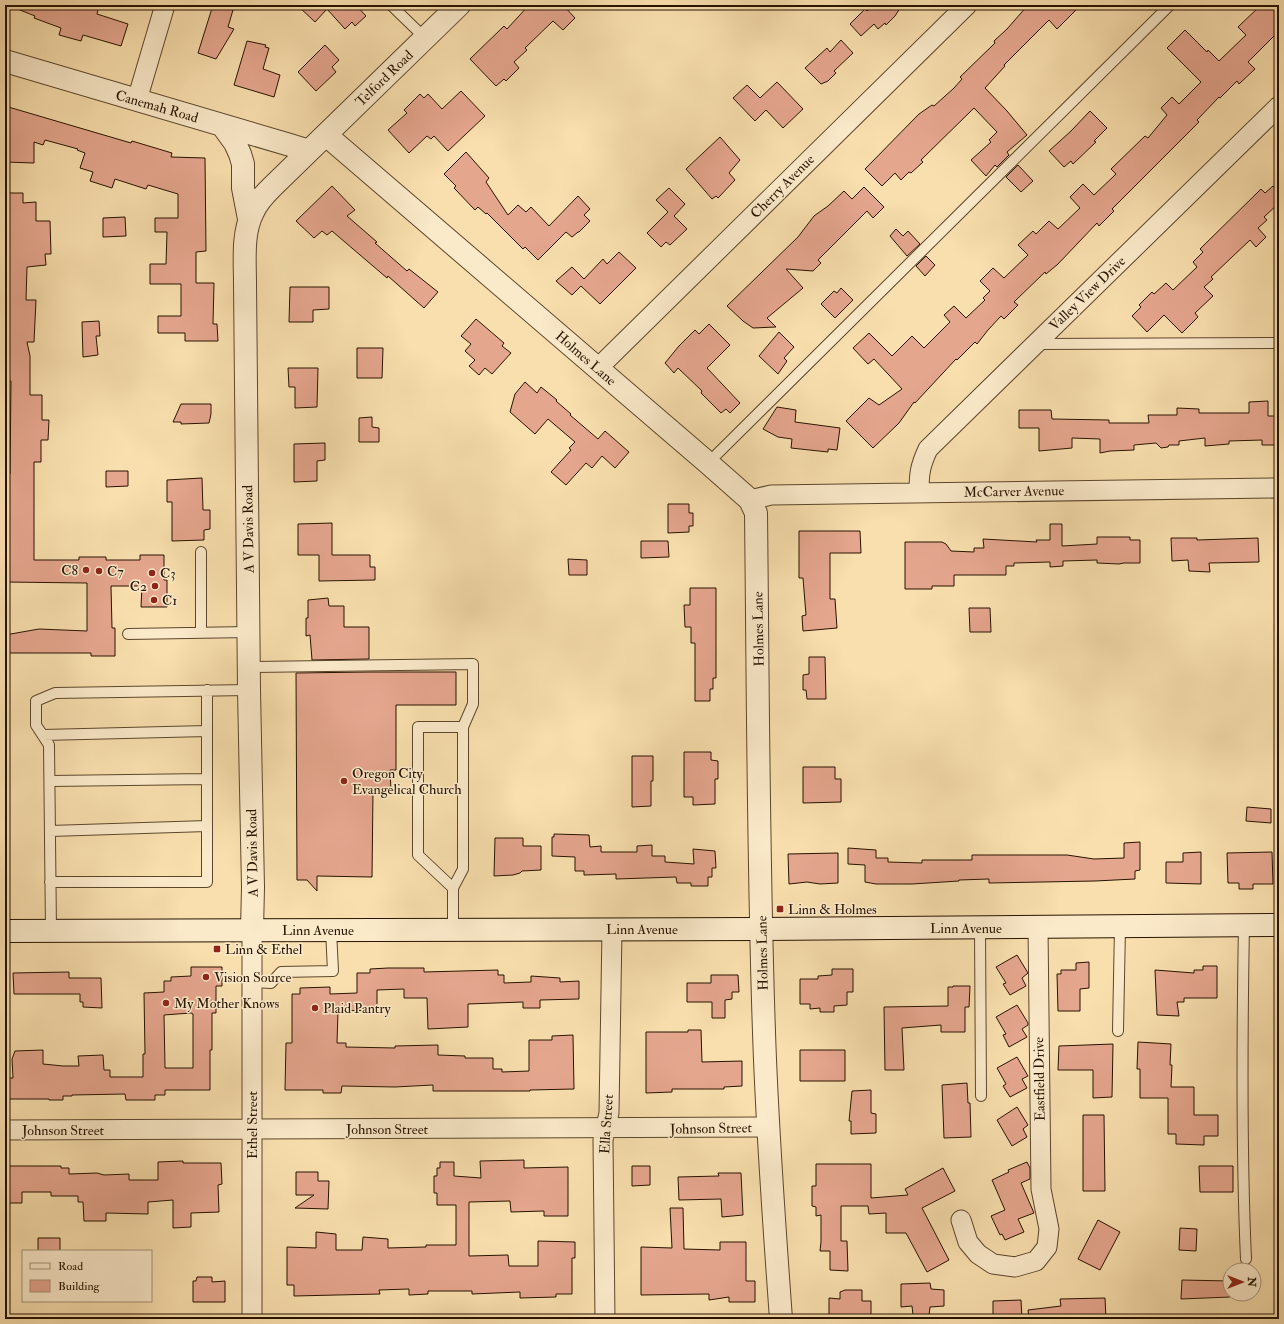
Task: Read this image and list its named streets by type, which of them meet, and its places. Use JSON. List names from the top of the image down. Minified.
{"streets":{"street":["Telford Road","Canemah Road","Cherry Avenue","Valley View Drive","Holmes Lane","McCarver Avenue","A V Davis Road","Linn Avenue","Eastfield Drive","Ella Street","Ethel Street","Johnson Street"]},"crossings":[["Telford Road","Canemah Road"],["Telford Road","Holmes Lane"],["Telford Road","A V Davis Road"],["Canemah Road","A V Davis Road"],["Cherry Avenue","Holmes Lane"],["Valley View Drive","McCarver Avenue"],["Holmes Lane","McCarver Avenue"],["Holmes Lane","Linn Avenue"],["Holmes Lane","Johnson Street"],["A V Davis Road","Linn Avenue"],["A V Davis Road","Ethel Street"],["Linn Avenue","Eastfield Drive"],["Linn Avenue","Ella Street"],["Linn Avenue","Ethel Street"],["Ella Street","Johnson Street"],["Ethel Street","Johnson Street"]],"places":{"other":["C8","C7","C3","C2","C1","Oregon City Evangelical Church","Vision Source","My Mother Knows","Plaid Pantry"],"transit":["Linn & Holmes","Linn & Ethel"]},"legend":["Road","Building"],"north":"right"}
